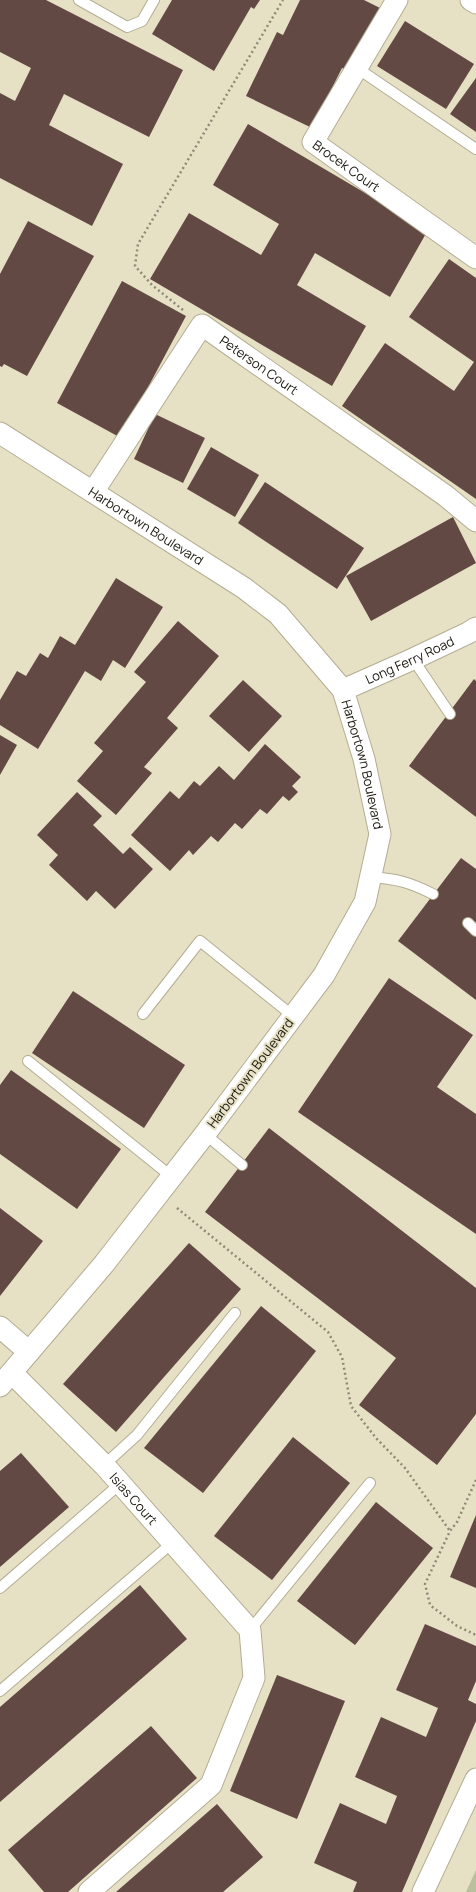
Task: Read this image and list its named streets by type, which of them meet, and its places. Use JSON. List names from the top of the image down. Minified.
{"streets":{"street":["Brocek Court","Peterson Court","Harbortown Boulevard","Long Ferry Road","Isias Court"]},"crossings":[["Harbortown Boulevard","Long Ferry Road"],["Harbortown Boulevard","Isias Court"]]}
